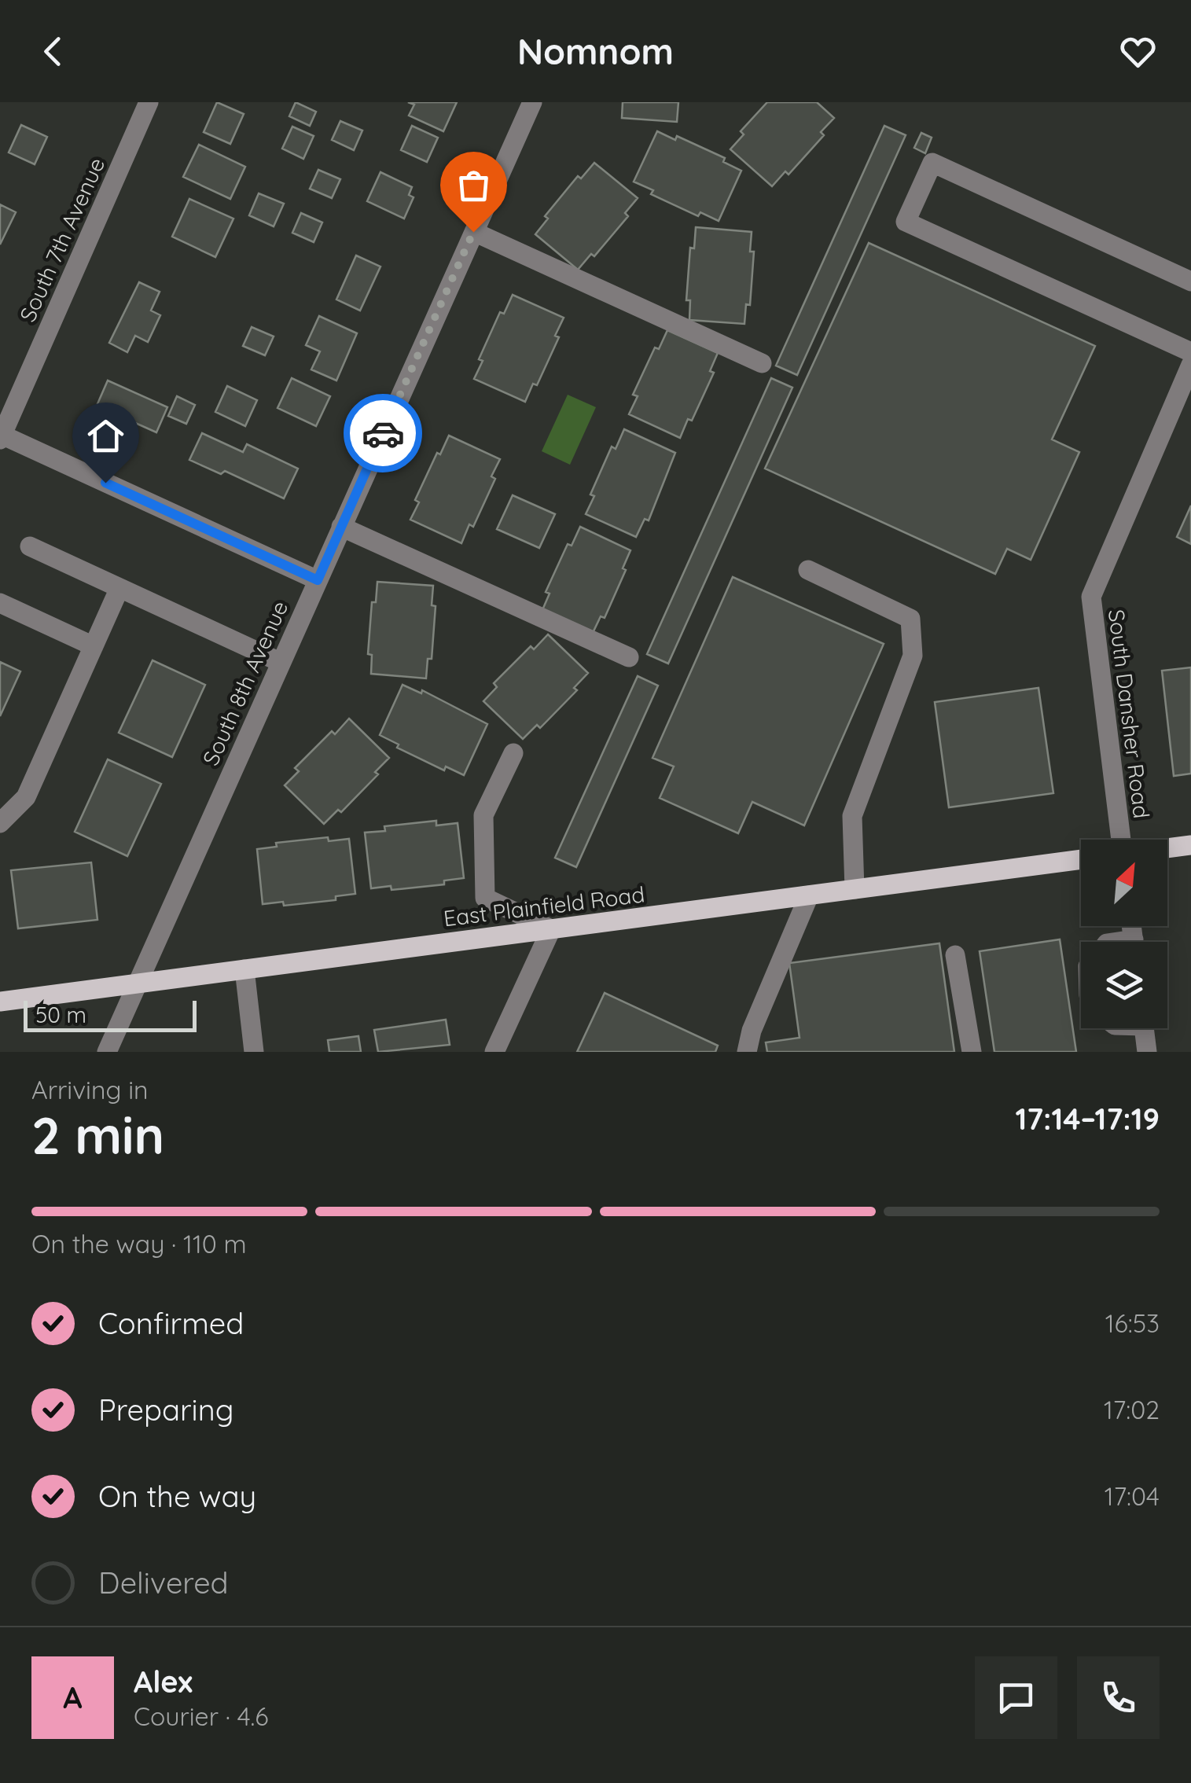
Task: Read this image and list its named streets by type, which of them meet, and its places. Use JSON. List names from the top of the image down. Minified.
{"streets":{"main road":["East Plainfield Road"],"street":["South 7th Avenue","South 8th Avenue","South Dansher Road"]},"crossings":[["South 8th Avenue","East Plainfield Road"]],"scale_bar":"50 m","north":"top right","page":{"header":"Nomnom","scale":"50 m","heading":["2 min","Arriving in","17:14–17:19"],"panel":["Alex","Courier · 4.6"],"bar":"On the way · 110 m","list":[["Confirmed","16:53"],["Preparing","17:02"],["On the way","17:04"],"Delivered"],"round":"A"}}
